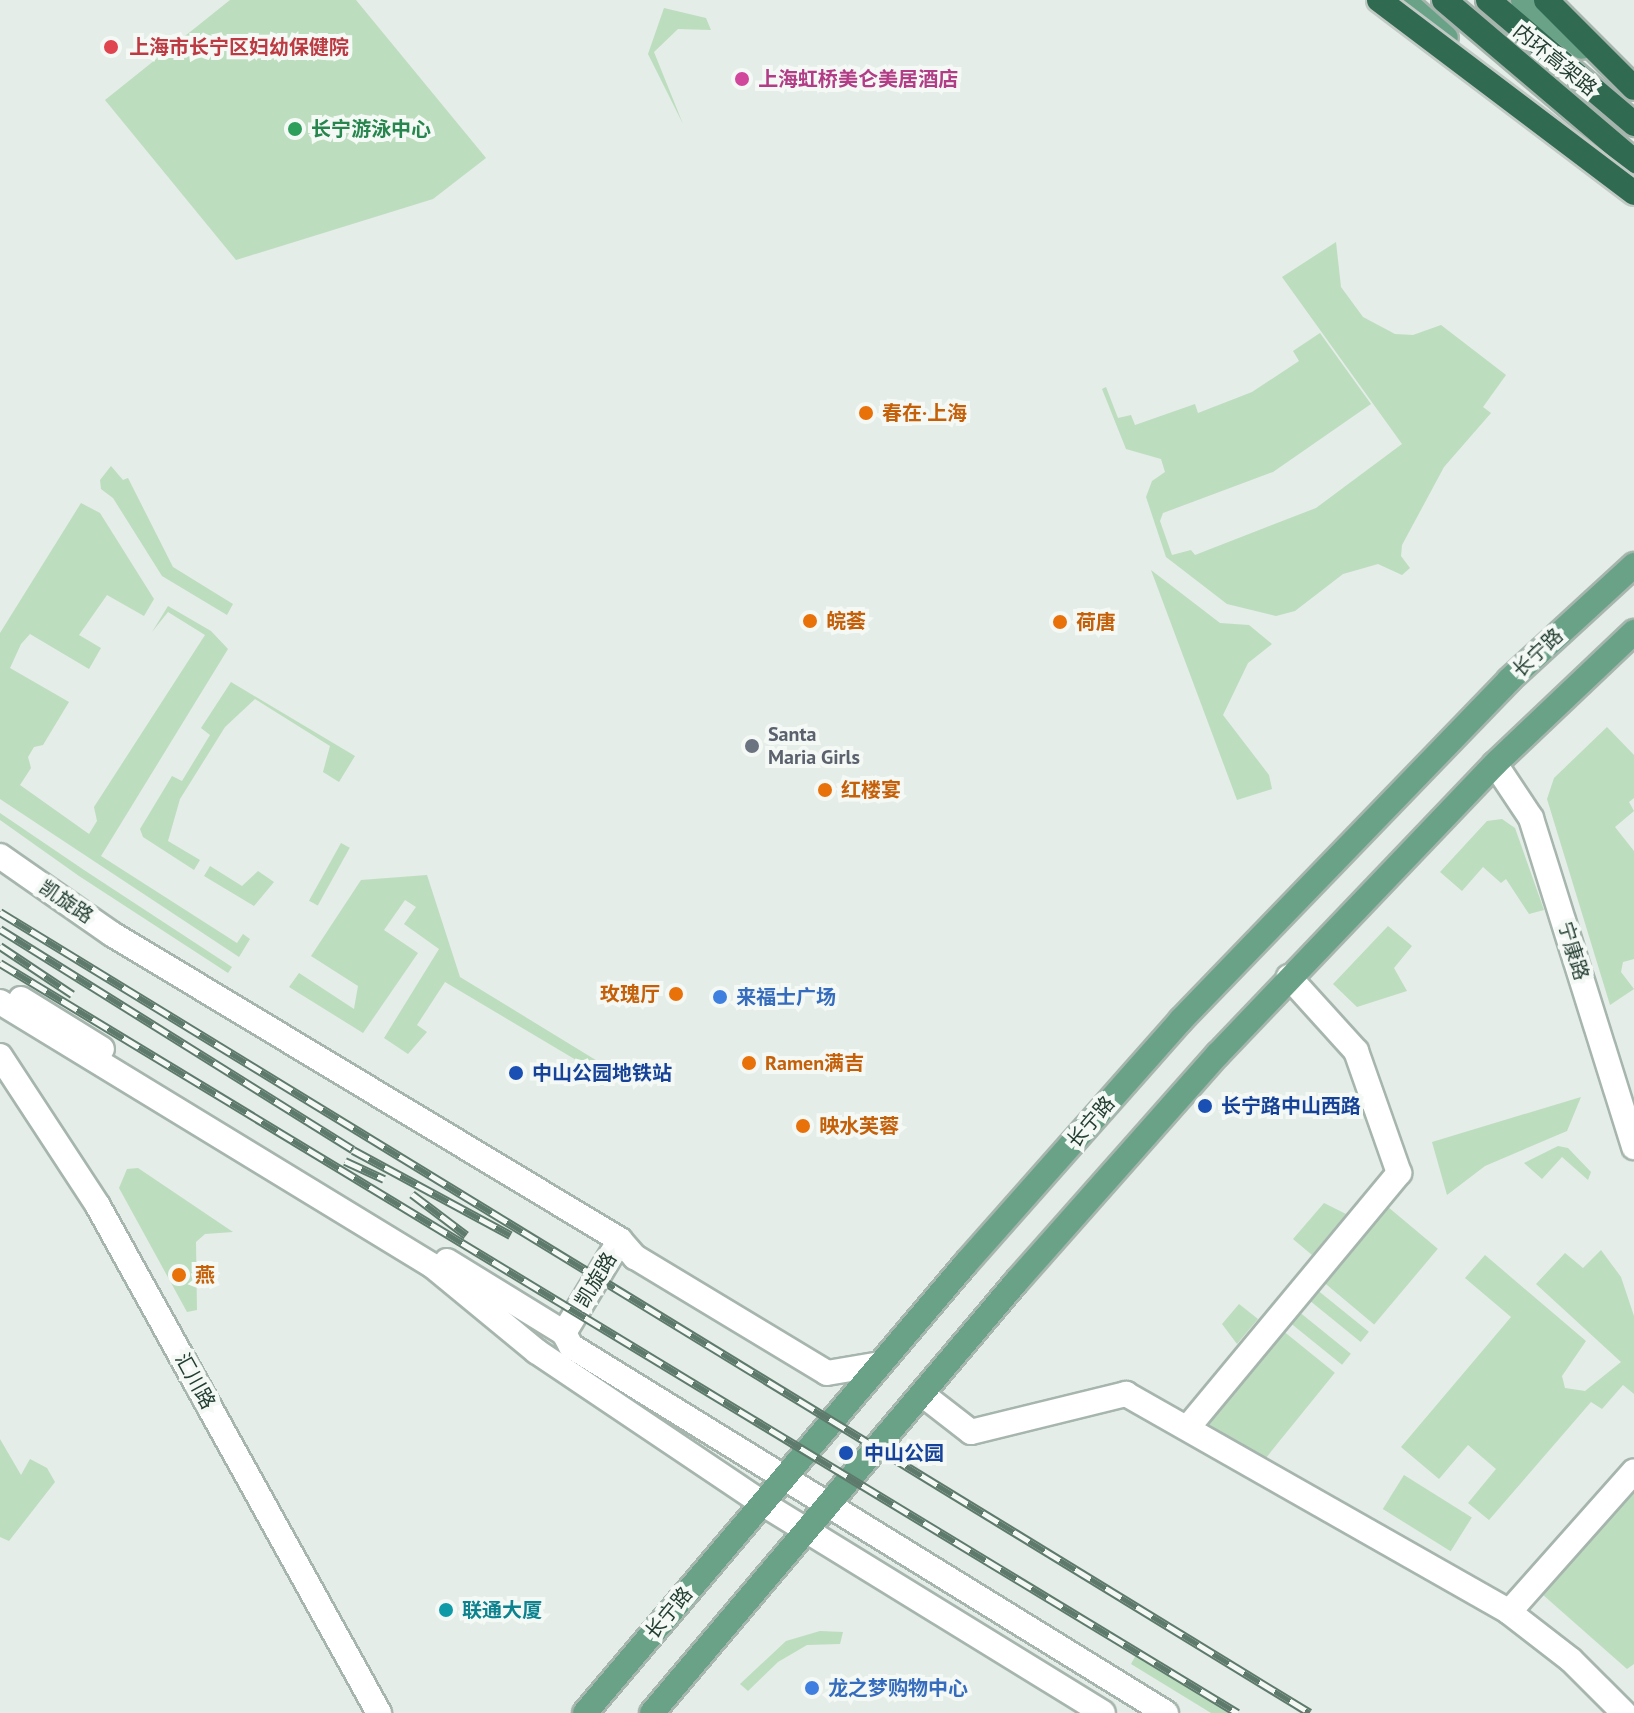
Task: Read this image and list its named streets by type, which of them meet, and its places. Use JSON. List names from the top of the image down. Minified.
{"streets":{"highway":["内环高架路"],"main road":["长宁路"],"street":["凯旋路","宁康路","汇川路"]},"places":["上海市长宁区妇幼保健院","上海虹桥美仑美居酒店","长宁游泳中心","春在·上海","皖荟","荷唐","Santa Maria Girls","红楼宴","玫瑰厅","来福士广场","Ramen满吉","中山公园地铁站","长宁路中山西路","映水芙蓉","燕","中山公园","联通大厦","龙之梦购物中心"]}
